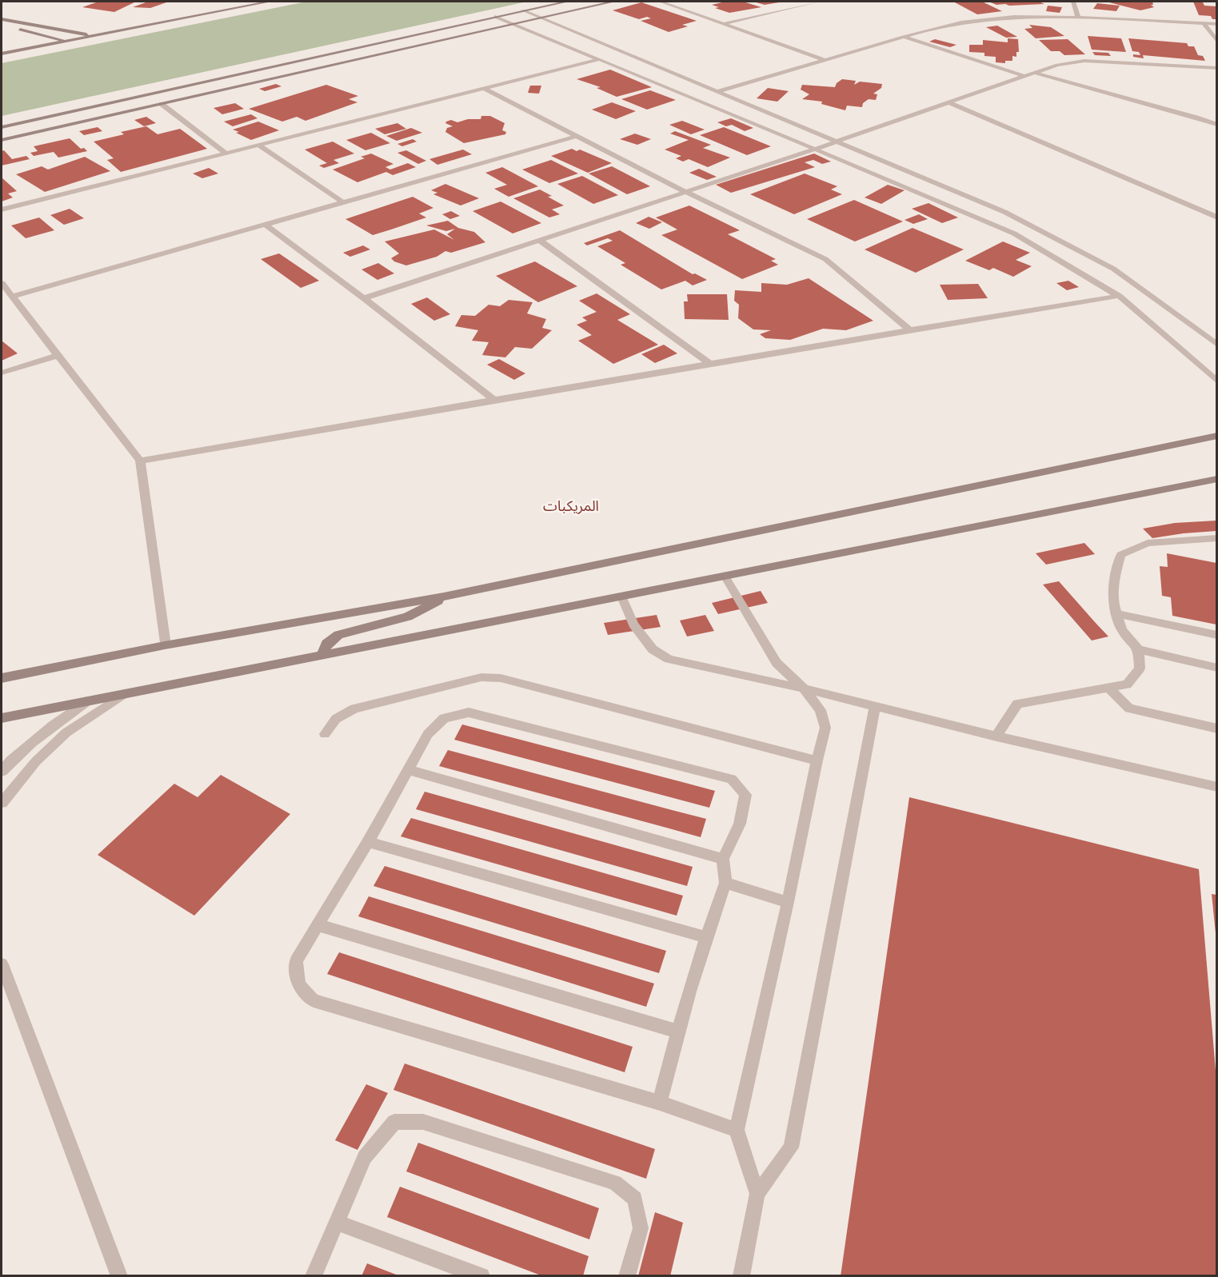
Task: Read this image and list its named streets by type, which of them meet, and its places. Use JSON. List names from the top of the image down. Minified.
{"districts":["المريكبات"]}
